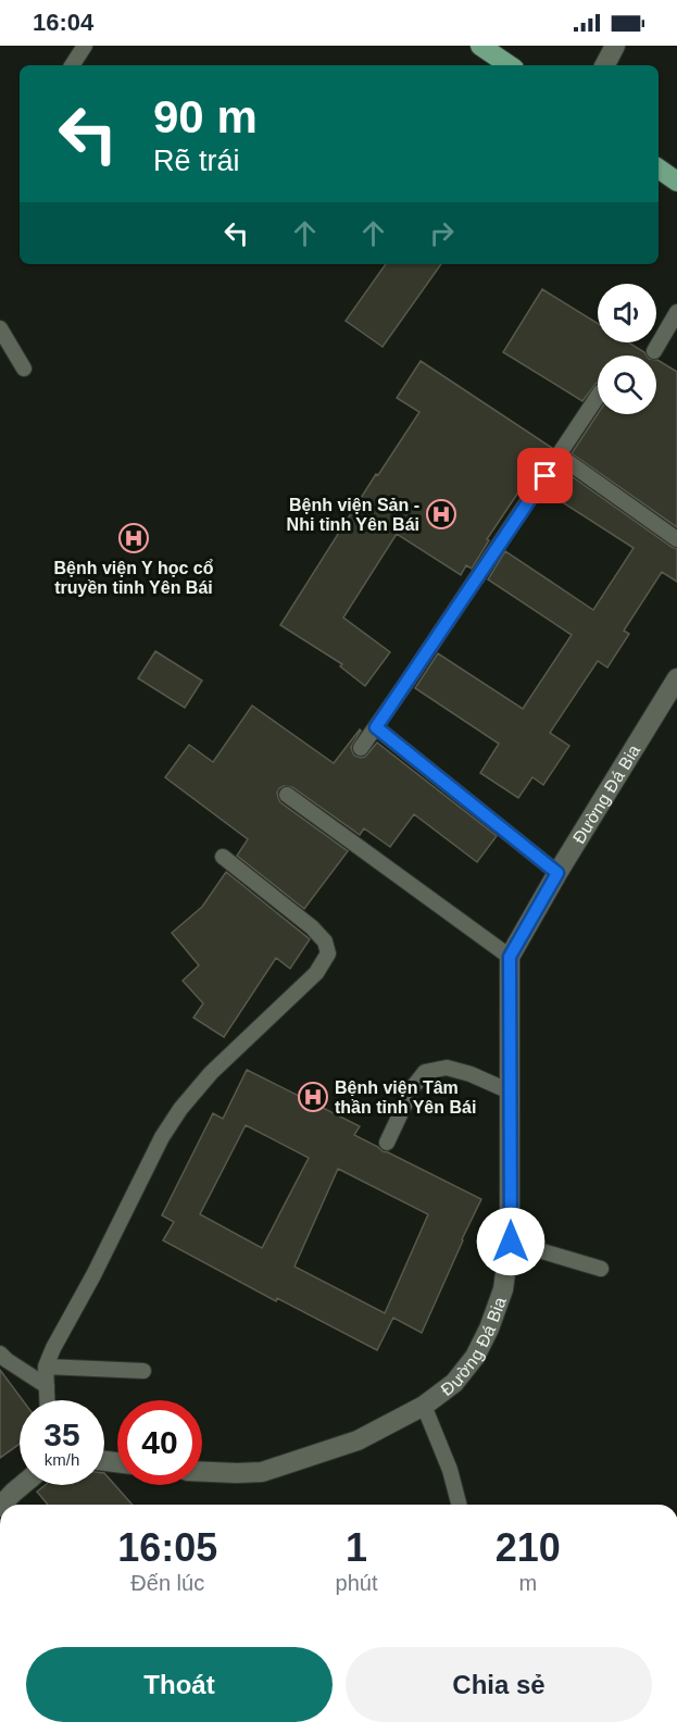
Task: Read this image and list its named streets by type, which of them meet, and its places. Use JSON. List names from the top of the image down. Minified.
{"streets":{"street":["Đường Đá Bia"]},"places":{"hospital":["Bệnh viện Sản - Nhi tỉnh Yên Bái","Bệnh viện Y học cổ truyền tỉnh Yên Bái","Bệnh viện Tâm thần tỉnh Yên Bái"]},"page":{"status":"16:04","turn":["90 m","Rẽ trái"],"speed":"35 km/h","limit":"40","eta":["16:05","Đến lúc","1","phút","210","m"],"buttons":["Thoát","Chia sẻ"]}}
